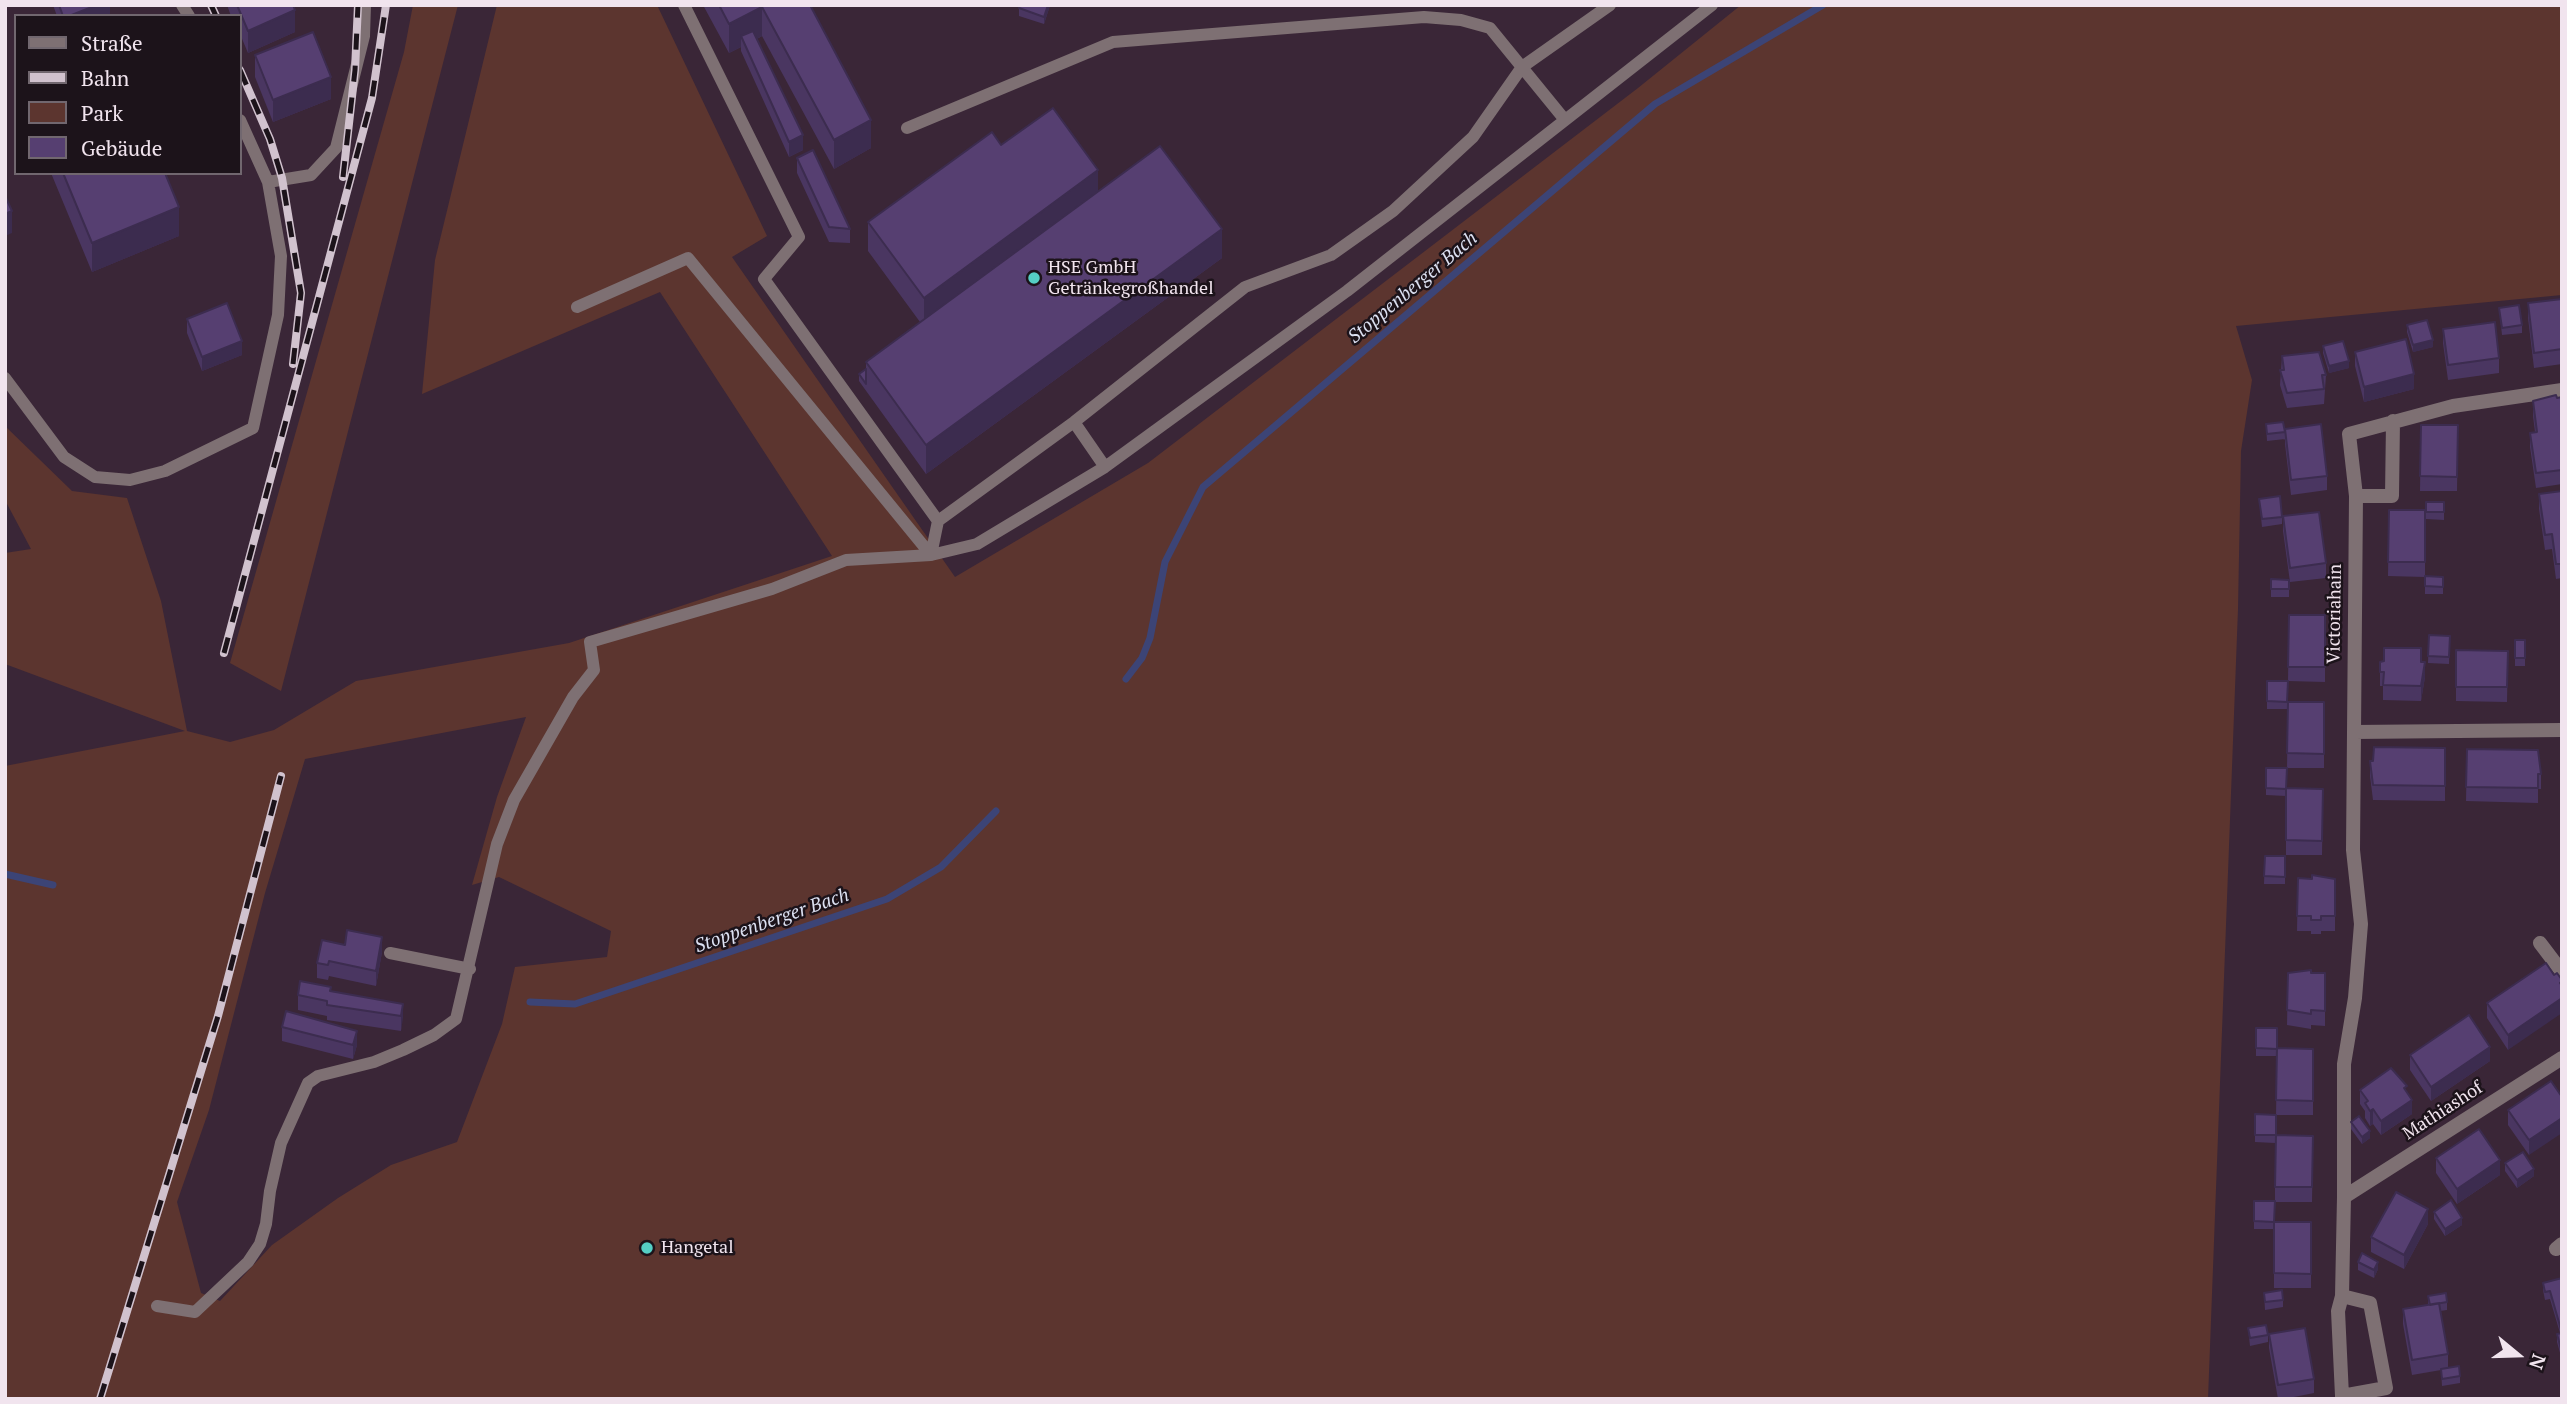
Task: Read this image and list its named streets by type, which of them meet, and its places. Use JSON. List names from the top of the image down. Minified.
{"streets":{"street":["Victoriahain","Mathiashof"]},"crossings":[["Victoriahain","Mathiashof"]],"water":["Stoppenberger Bach"],"places":["HSE GmbH Getränkegroßhandel","Hangetal"],"legend":["Straße","Bahn","Park","Gebäude"],"north":"right"}
